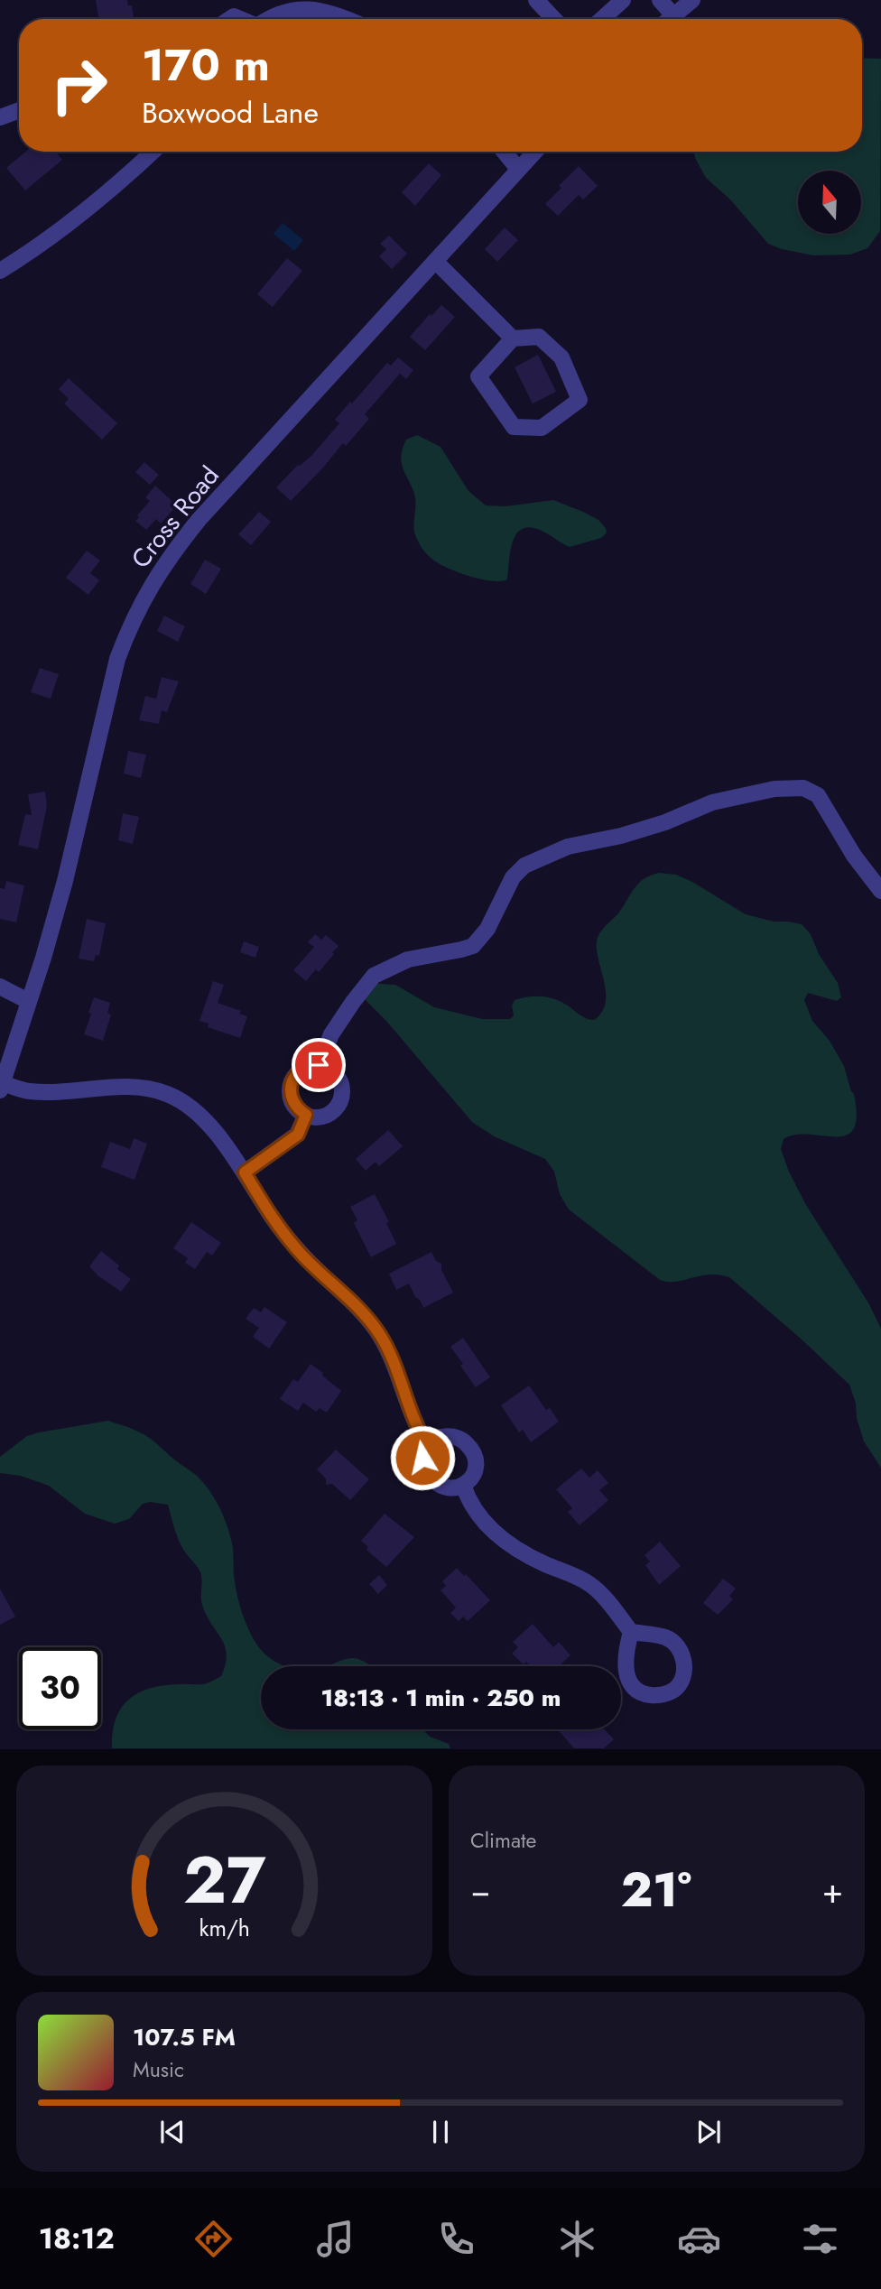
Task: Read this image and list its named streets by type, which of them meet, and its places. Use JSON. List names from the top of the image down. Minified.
{"streets":{"street":["Cross Road"]},"north":"top","page":{"turn":["170 m","Boxwood Lane"],"limit":"30","trip":"18:13 · 1 min · 250 m","tile":"Climate","heat":["−","21°","+"],"song":["107.5 FM","Music"],"tabs":"18:12","gauge":["27","km/h"]}}
